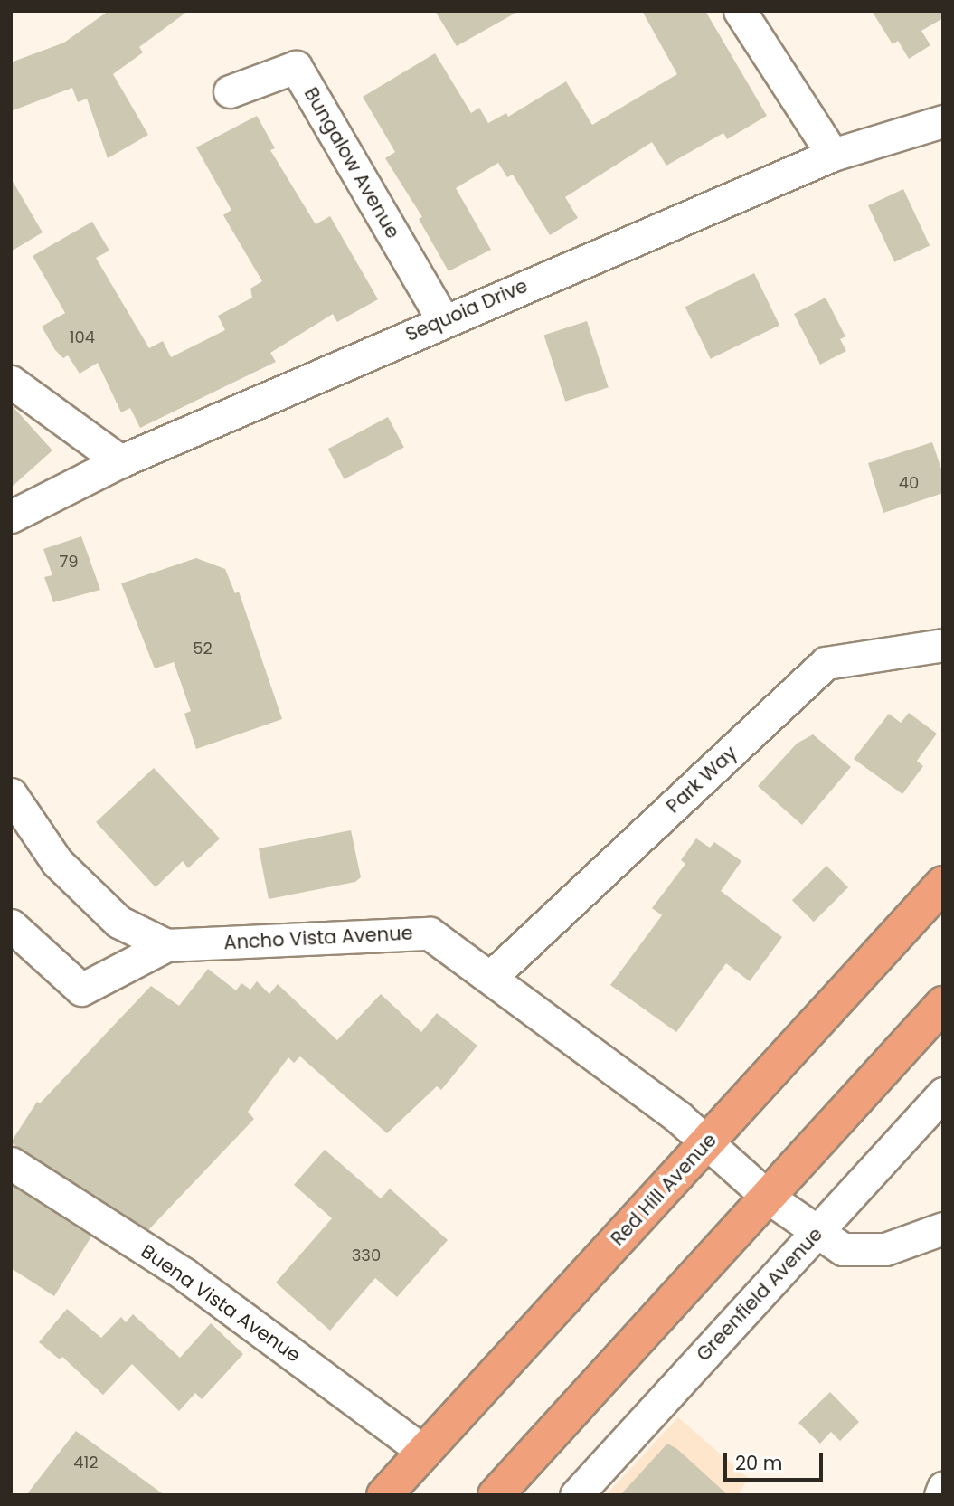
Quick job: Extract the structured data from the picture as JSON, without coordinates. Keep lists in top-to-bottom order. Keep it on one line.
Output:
{"streets":{"main road":["Red Hill Avenue"],"street":["Bungalow Avenue","Sequoia Drive","Park Way","Ancho Vista Avenue","Greenfield Avenue","Buena Vista Avenue"]},"crossings":[["Bungalow Avenue","Sequoia Drive"],["Park Way","Ancho Vista Avenue"],["Ancho Vista Avenue","Red Hill Avenue"],["Ancho Vista Avenue","Greenfield Avenue"],["Red Hill Avenue","Buena Vista Avenue"]],"house_numbers":["104","40","79","52","330","412"],"scale_bar":"20 m"}
